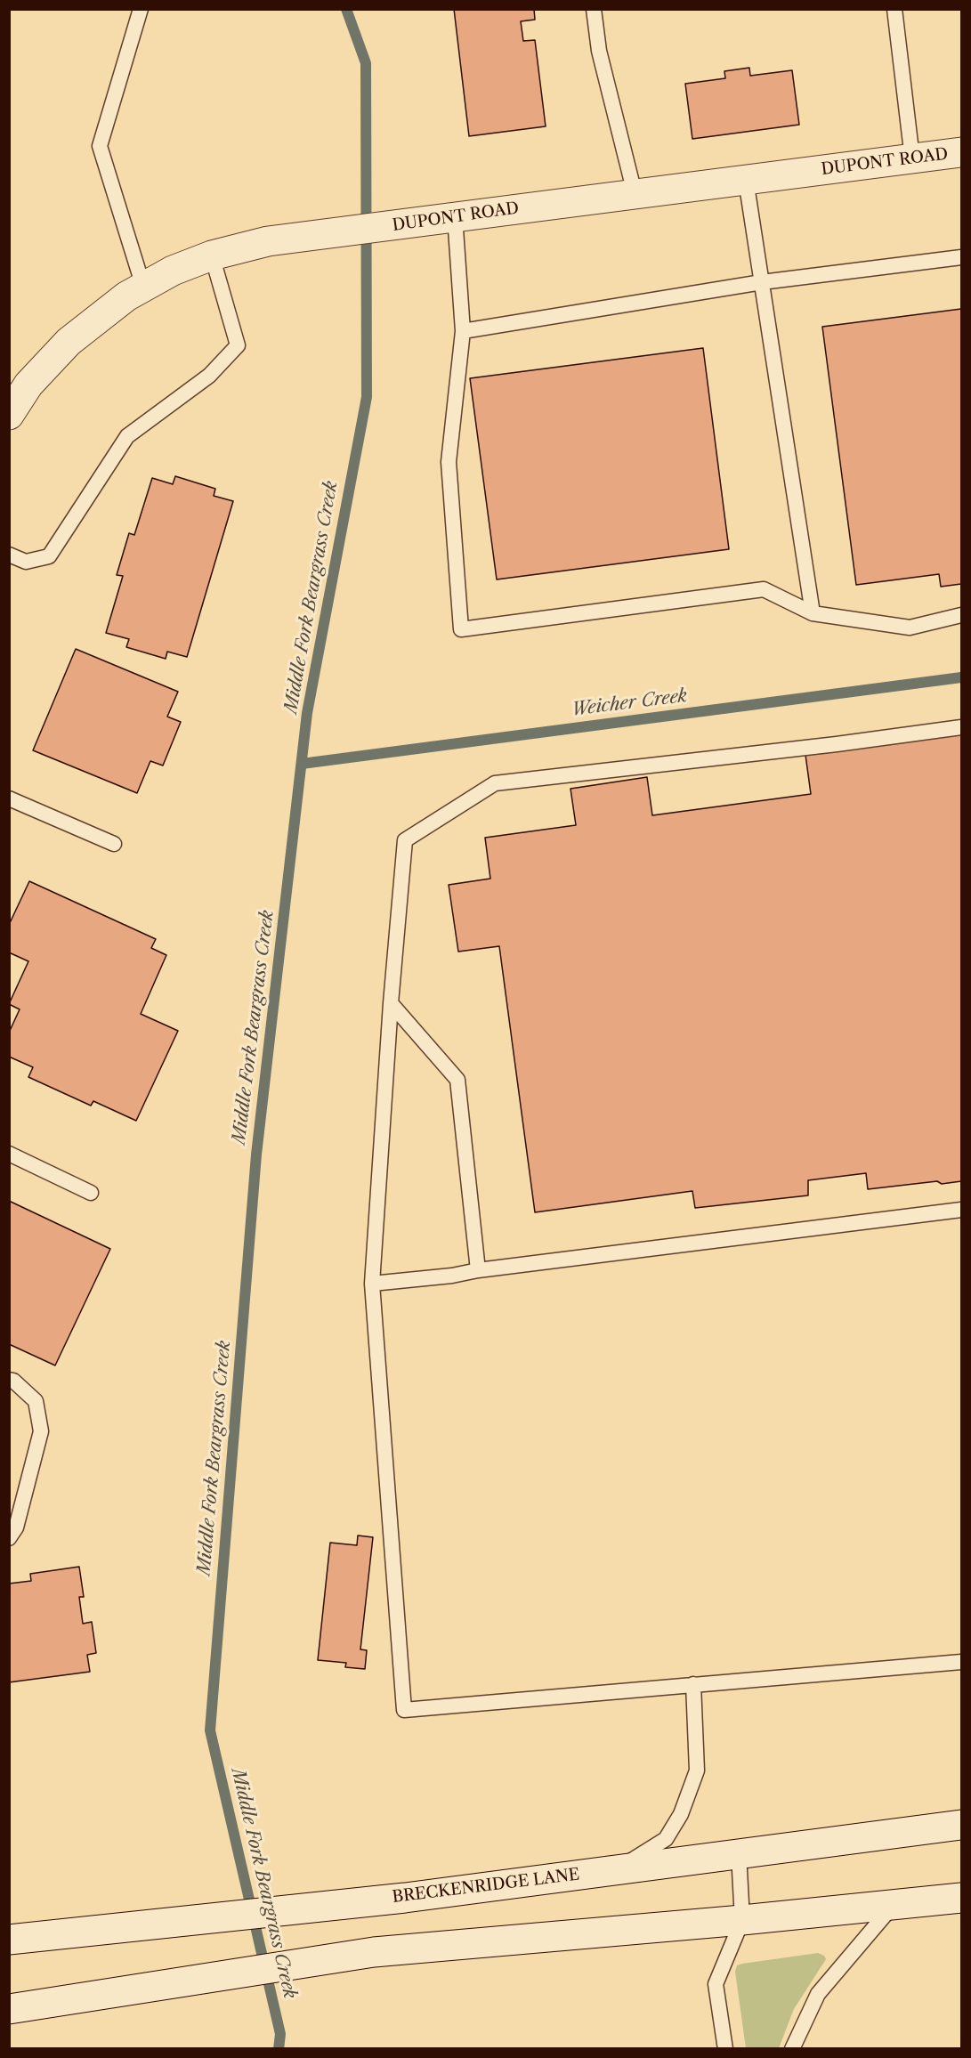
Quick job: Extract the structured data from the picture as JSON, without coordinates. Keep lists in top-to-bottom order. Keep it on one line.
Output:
{"streets":{"main road":["DUPONT ROAD","BRECKENRIDGE LANE"]},"water":["Middle Fork Beargrass Creek","Weicher Creek"]}
